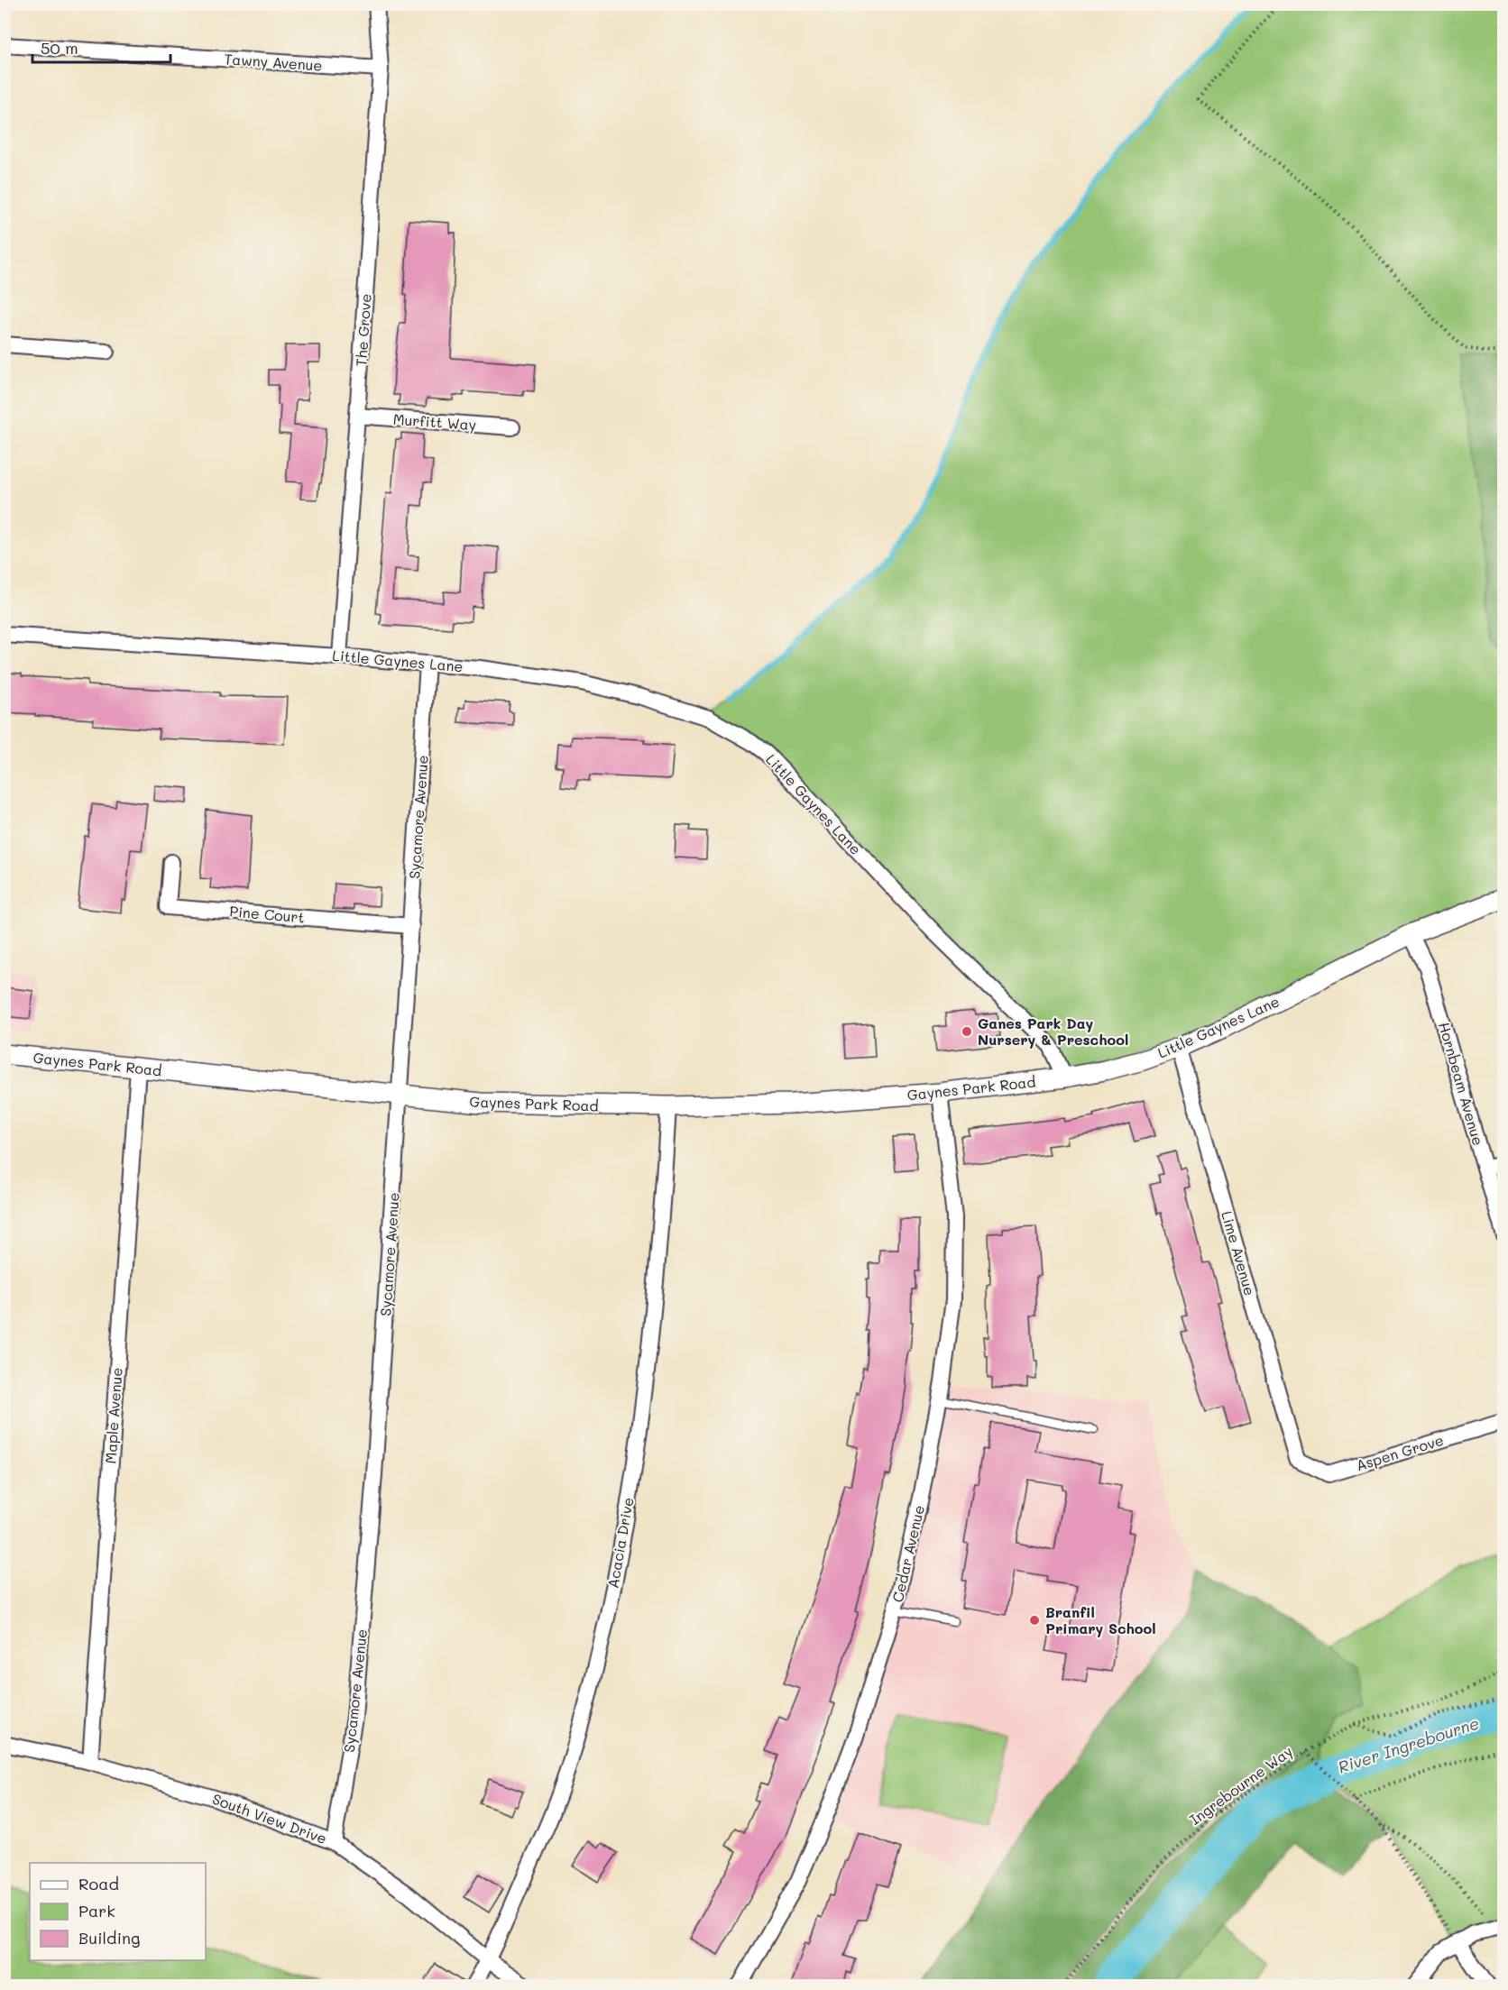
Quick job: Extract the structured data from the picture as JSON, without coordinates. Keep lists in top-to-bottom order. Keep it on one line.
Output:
{"streets":{"street":["Tawny Avenue","The Grove","Murfitt Way","Little Gaynes Lane","Sycamore Avenue","Pine Court","Gaynes Park Road","Hornbeam Avenue","Lime Avenue","Maple Avenue","Aspen Grove","Acacia Drive","Cedar Avenue","South View Drive"],"path":["Ingrebourne Way"]},"crossings":[["Tawny Avenue","The Grove"],["The Grove","Murfitt Way"],["The Grove","Little Gaynes Lane"],["Little Gaynes Lane","Sycamore Avenue"],["Little Gaynes Lane","Gaynes Park Road"],["Little Gaynes Lane","Hornbeam Avenue"],["Little Gaynes Lane","Lime Avenue"],["Sycamore Avenue","Pine Court"],["Sycamore Avenue","Gaynes Park Road"],["Sycamore Avenue","South View Drive"],["Gaynes Park Road","Maple Avenue"],["Gaynes Park Road","Acacia Drive"],["Gaynes Park Road","Cedar Avenue"],["Lime Avenue","Aspen Grove"],["Maple Avenue","South View Drive"],["Acacia Drive","South View Drive"]],"water":["River Ingrebourne"],"places":["Ganes Park Day Nursery & Preschool","Branfil Primary School"],"legend":["Road","Park","Building"],"scale_bar":"50 m"}
